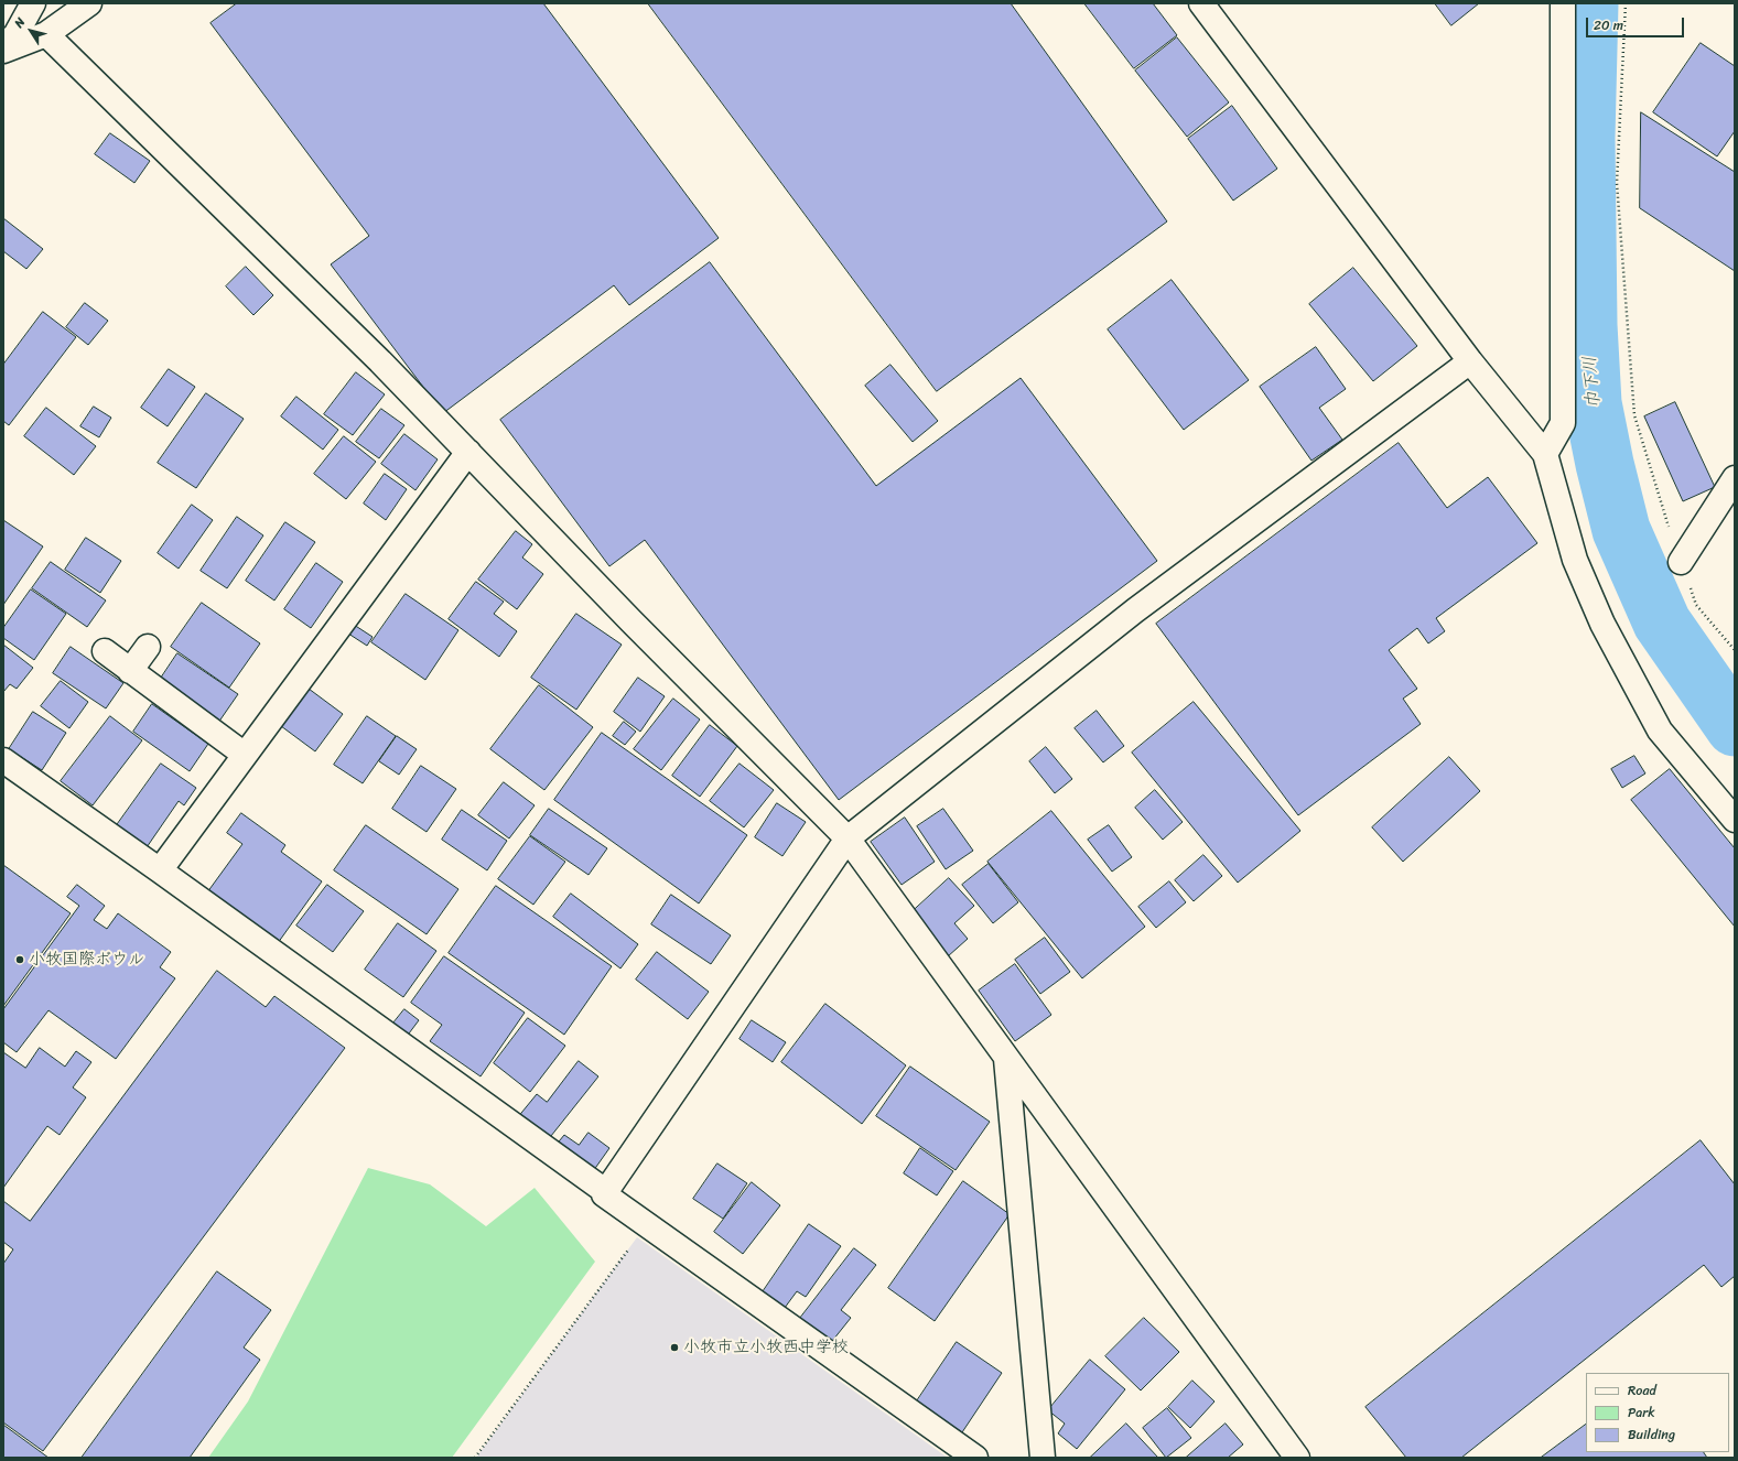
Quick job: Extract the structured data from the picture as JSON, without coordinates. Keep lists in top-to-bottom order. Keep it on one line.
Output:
{"water":["巾下川"],"places":["小牧国際ボウル","小牧市立小牧西中学校"],"legend":["Road","Park","Building"],"scale_bar":"20 m","north":"top left"}
